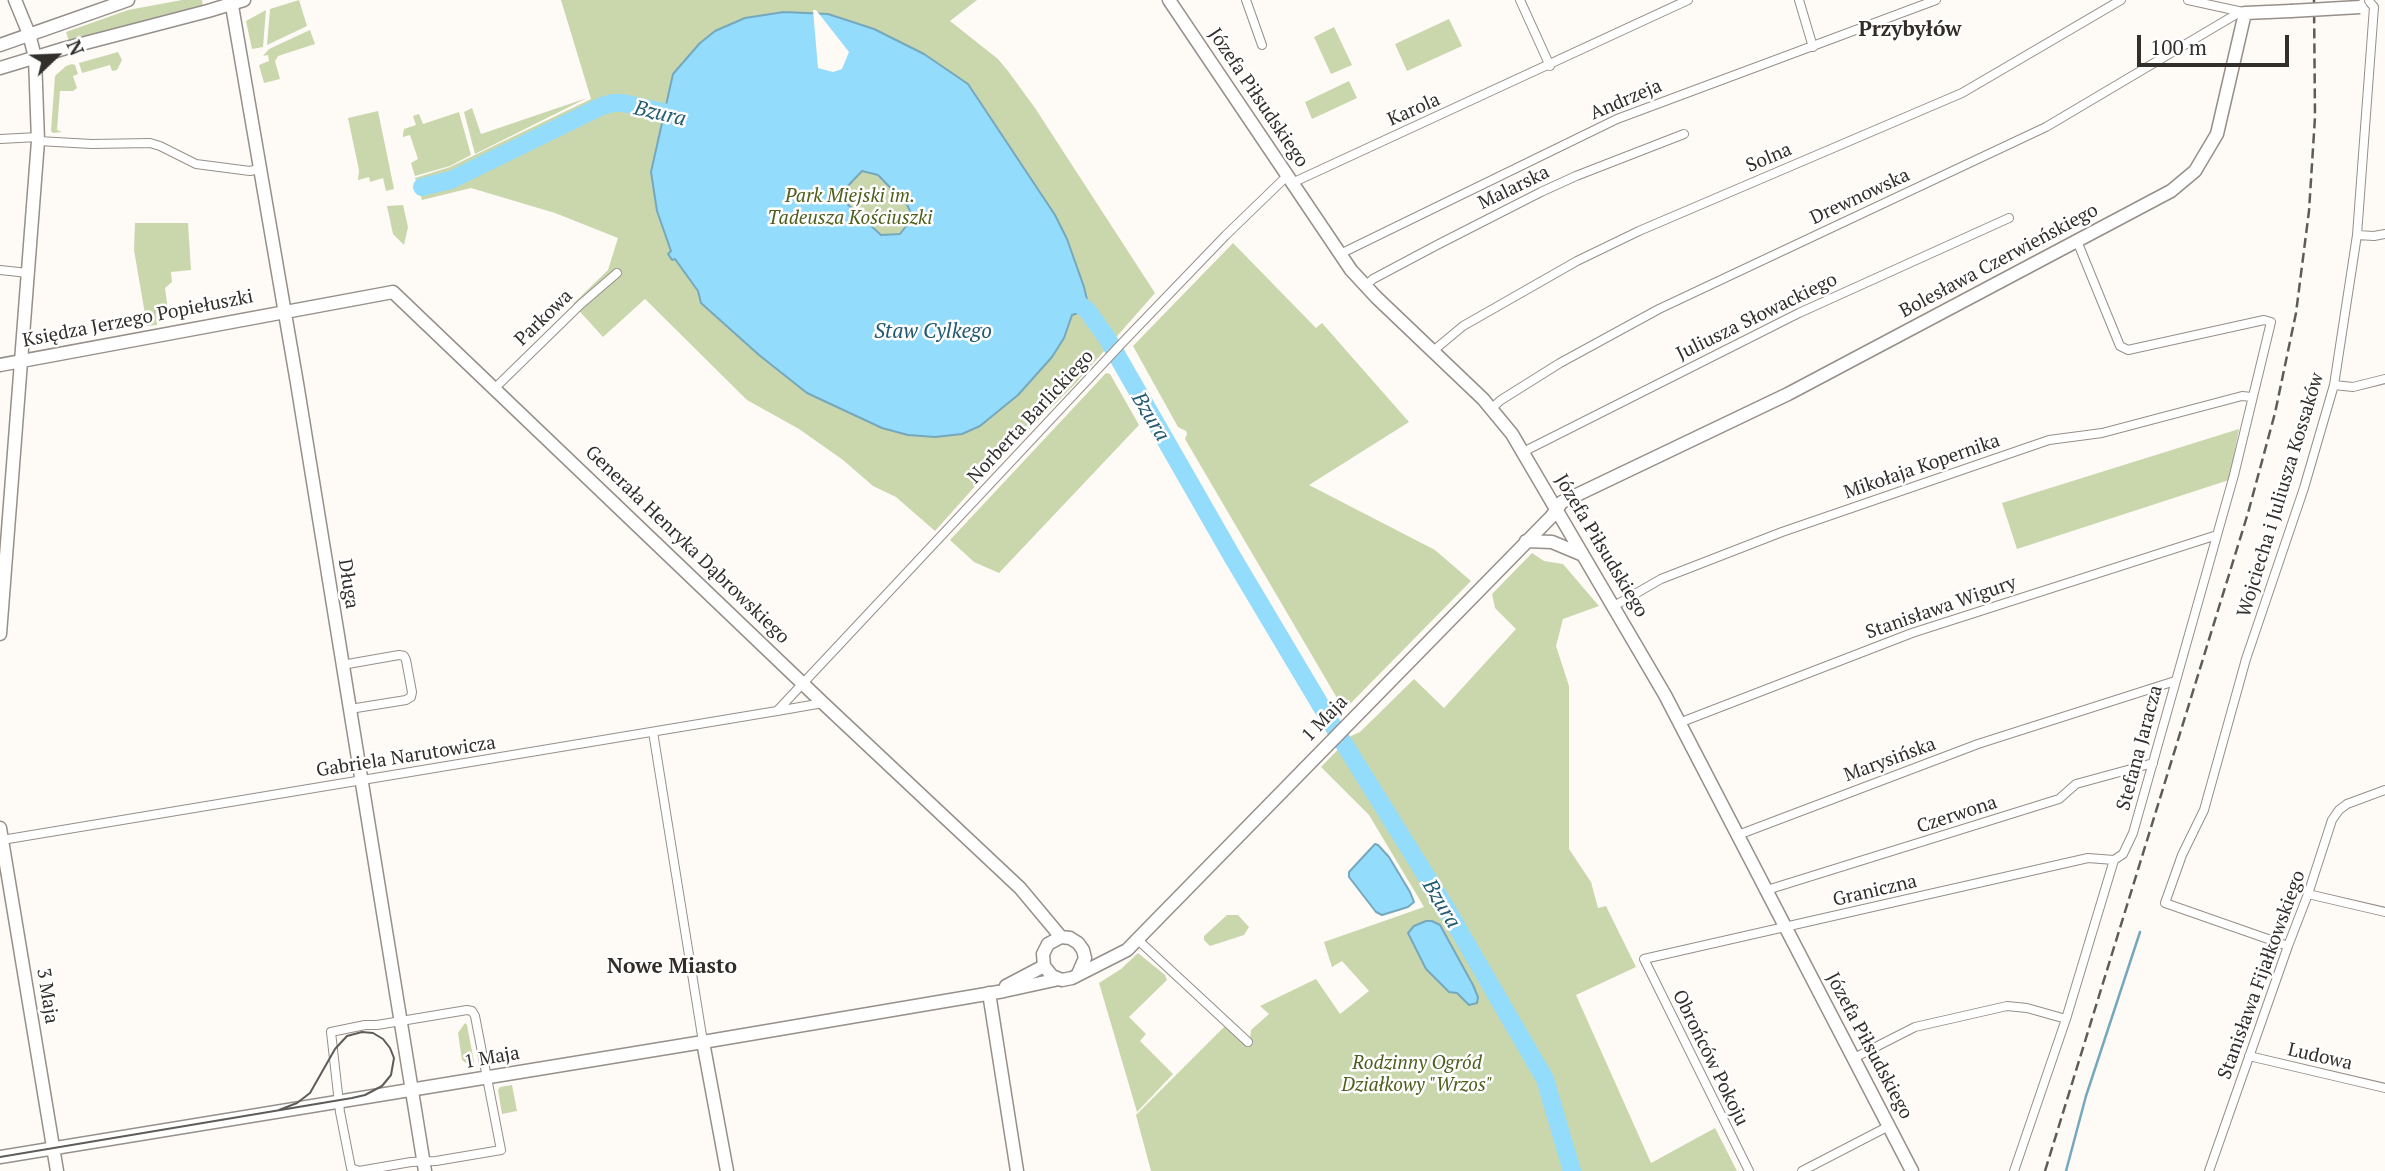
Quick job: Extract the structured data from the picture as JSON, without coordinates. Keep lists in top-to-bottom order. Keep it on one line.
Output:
{"streets":{"street":["Józefa Piłsudskiego","Andrzeja","Karola","Solna","Malarska","Drewnowska","Bolesława Czerwieńskiego","Juliusza Słowackiego","Parkowa","Księdza Jerzego Popiełuszki","Norberta Barlickiego","Mikołaja Kopernika","Wojciecha i Juliusza Kossaków","Generała Henryka Dąbrowskiego","Długa","Stanisława Wigury","1 Maja","Stefana Jaracza","Gabriela Narutowicza","Marysińska","Czerwona","Graniczna","Stanisława Fijałkowskiego","3 Maja","Ludowa","Obrońców Pokoju"]},"crossings":[["Józefa Piłsudskiego","Andrzeja"],["Józefa Piłsudskiego","Karola"],["Józefa Piłsudskiego","Solna"],["Józefa Piłsudskiego","Malarska"],["Józefa Piłsudskiego","Drewnowska"],["Józefa Piłsudskiego","Bolesława Czerwieńskiego"],["Józefa Piłsudskiego","Juliusza Słowackiego"],["Józefa Piłsudskiego","Norberta Barlickiego"],["Józefa Piłsudskiego","Mikołaja Kopernika"],["Józefa Piłsudskiego","Stanisława Wigury"],["Józefa Piłsudskiego","1 Maja"],["Józefa Piłsudskiego","Marysińska"],["Józefa Piłsudskiego","Czerwona"],["Józefa Piłsudskiego","Graniczna"],["Karola","Norberta Barlickiego"],["Drewnowska","Bolesława Czerwieńskiego"],["Bolesława Czerwieńskiego","1 Maja"],["Bolesława Czerwieńskiego","Stefana Jaracza"],["Parkowa","Generała Henryka Dąbrowskiego"],["Księdza Jerzego Popiełuszki","Generała Henryka Dąbrowskiego"],["Księdza Jerzego Popiełuszki","Długa"],["Norberta Barlickiego","Generała Henryka Dąbrowskiego"],["Mikołaja Kopernika","Stefana Jaracza"],["Wojciecha i Juliusza Kossaków","Stanisława Fijałkowskiego"],["Generała Henryka Dąbrowskiego","Długa"],["Generała Henryka Dąbrowskiego","1 Maja"],["Generała Henryka Dąbrowskiego","Gabriela Narutowicza"],["Długa","1 Maja"],["Długa","Gabriela Narutowicza"],["Stanisława Wigury","Stefana Jaracza"],["1 Maja","3 Maja"],["Stefana Jaracza","Marysińska"],["Stefana Jaracza","Czerwona"],["Stefana Jaracza","Graniczna"],["Gabriela Narutowicza","3 Maja"],["Graniczna","Obrońców Pokoju"],["Stanisława Fijałkowskiego","Ludowa"]],"districts":["Przybyłów","Nowe Miasto"],"water":["Bzura","Staw Cylkego"],"parks":["Park Miejski im. Tadeusza Kościuszki","Rodzinny Ogród Działkowy \"Wrzos\""],"scale_bar":"100 m","north":"top right"}
